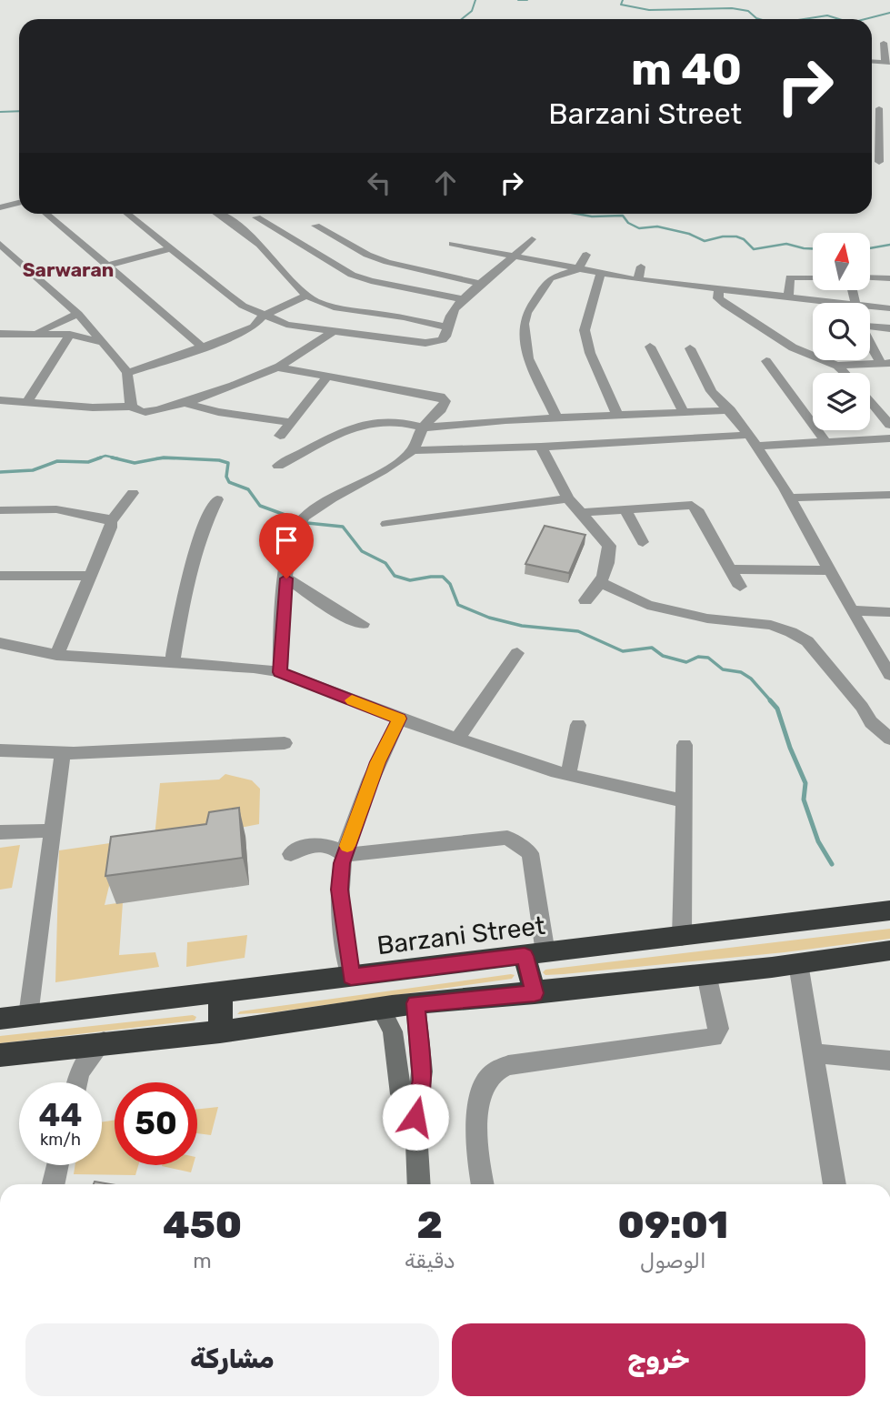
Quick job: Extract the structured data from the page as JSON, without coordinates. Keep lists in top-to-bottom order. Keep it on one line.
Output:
{"streets":{"highway":["Barzani Street"]},"districts":["Sarwaran"],"north":"top","page":{"turn":["40 m","Barzani Street"],"speed":"44 km/h","limit":"50","eta":["09:01","الوصول","2","دقيقة","450","m"],"buttons":["خروج","مشاركة"]}}
